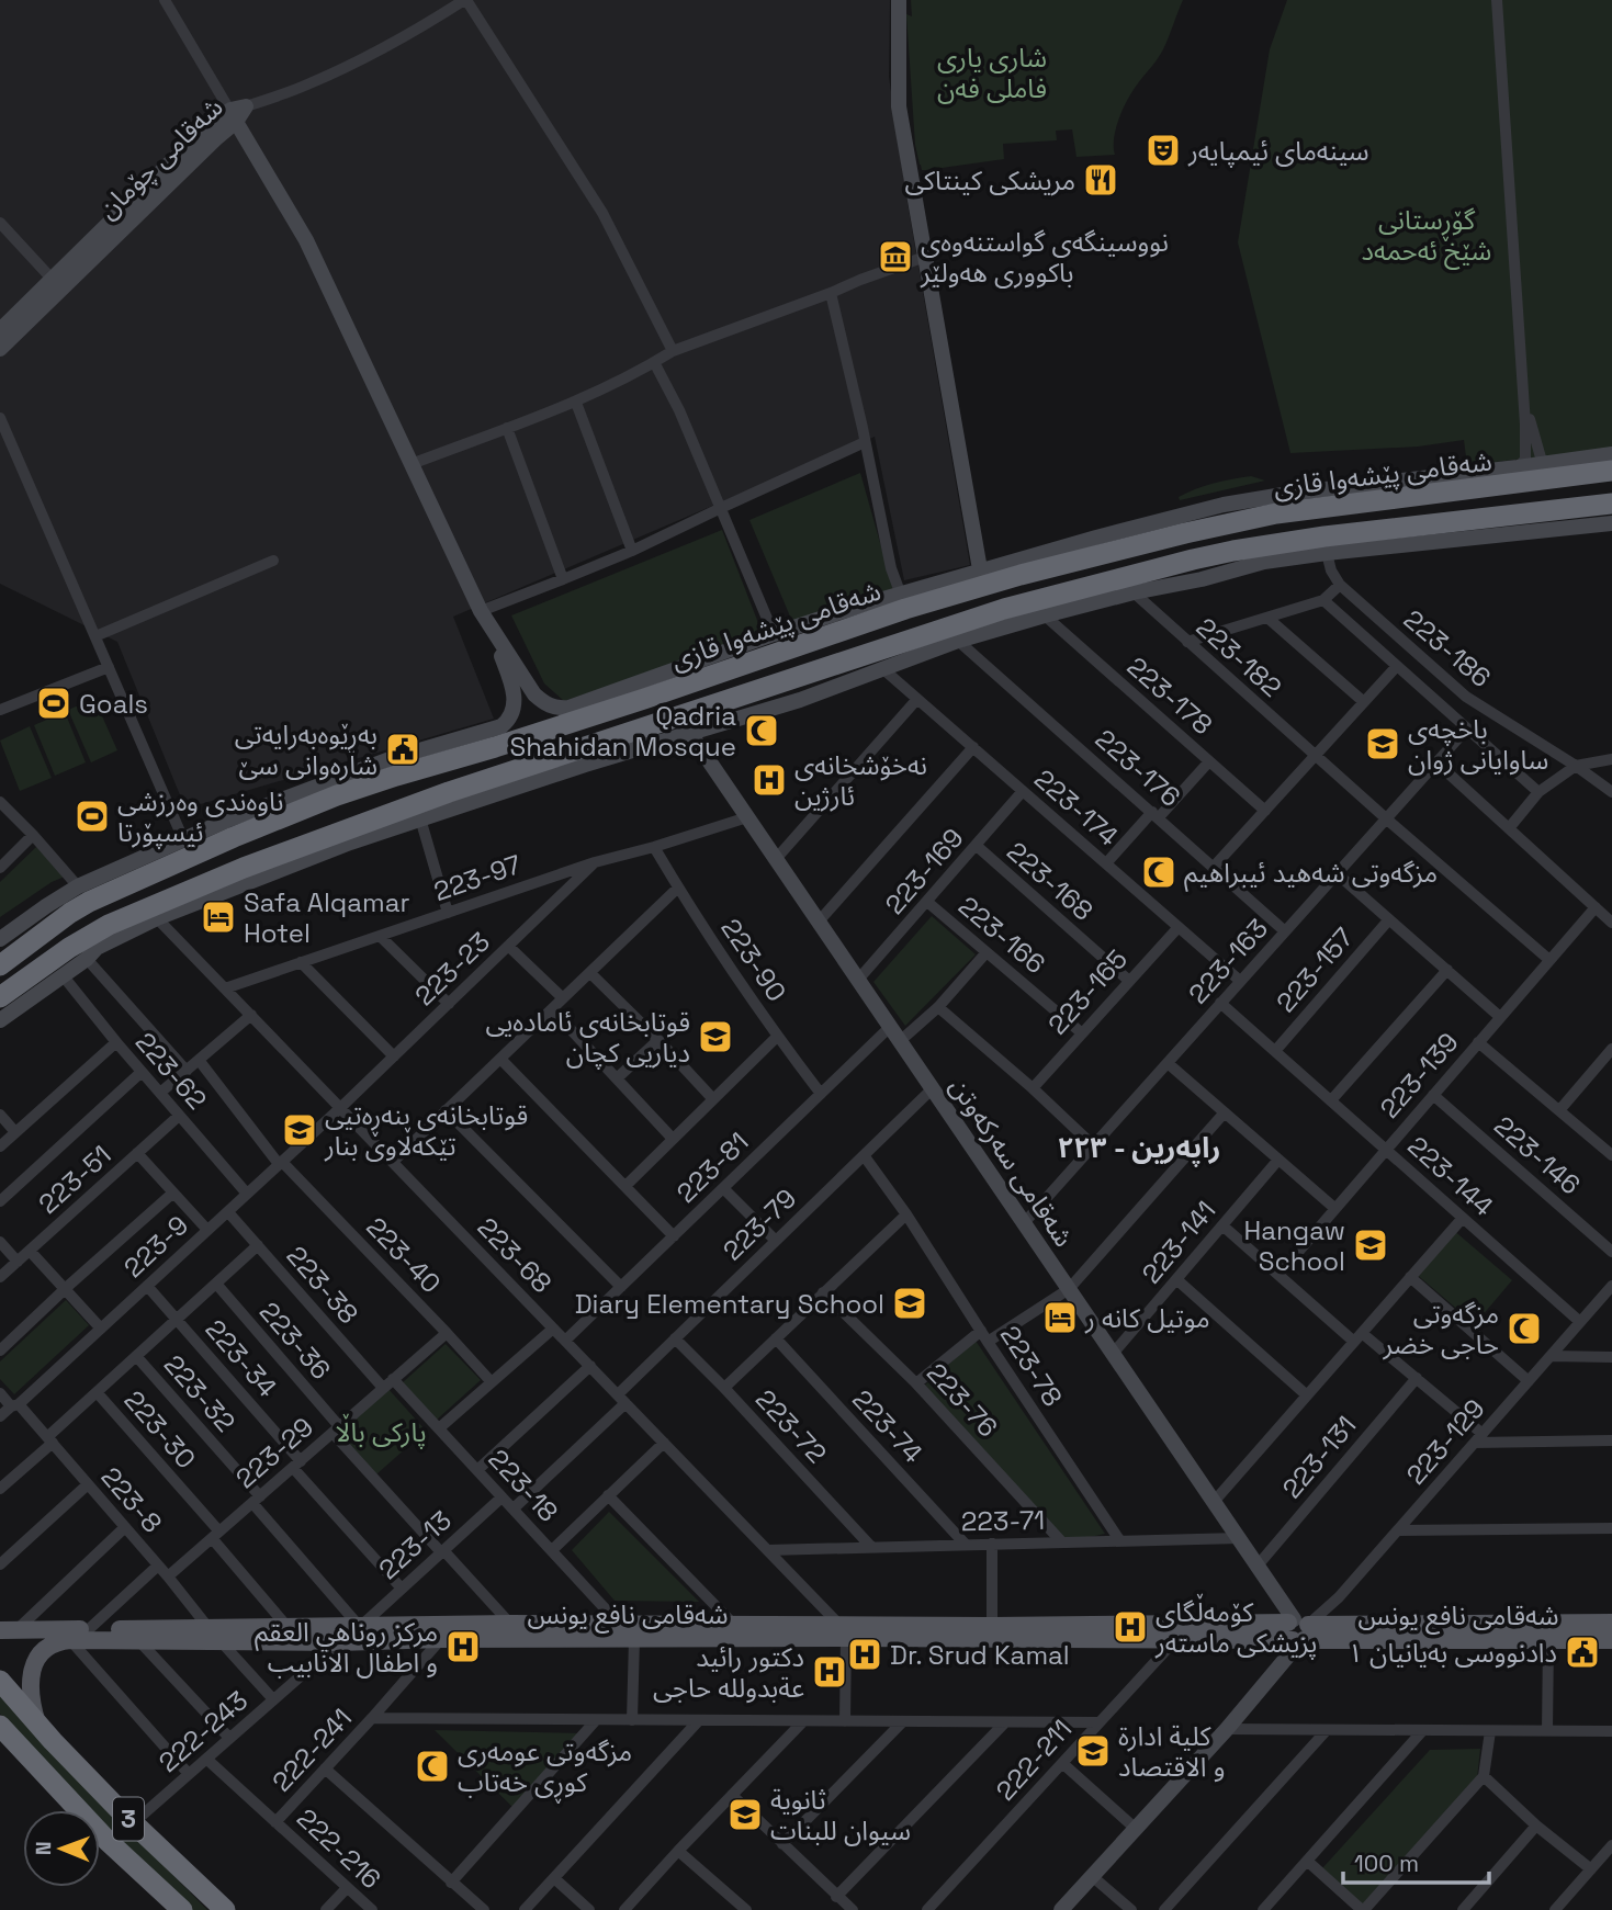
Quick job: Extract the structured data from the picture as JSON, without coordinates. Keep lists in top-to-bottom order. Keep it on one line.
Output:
{"streets":{"highway":["شەقامی پێشەوا قازی","3"],"main road":["شەقامی نافع یونس"],"street":["شەقامی چۆمان","223-186","223-182","223-178","223-176","223-174","223-169","223-97","223-168","223-166","223-90","223-163","223-23","223-157","223-165","223-62","223-139","223-146","شەقامی سەرکەوتن","223-81","223-144","223-51","223-79","223-141","223-9","223-40","223-68","223-38","223-36","223-34","223-78","223-32","223-76","223-72","223-74","223-30","223-129","223-29","223-131","223-18","223-8","223-71","223-13","222-243","222-241","222-211","222-216"]},"crossings":[["شەقامی پێشەوا قازی","223-186"],["223-182","223-163"],["223-182","223-139"],["223-176","223-163"],["223-174","223-169"],["223-174","223-163"],["223-174","223-165"],["223-169","223-168"],["223-169","223-166"],["223-169","شەقامی سەرکەوتن"],["223-97","223-90"],["223-97","223-23"],["223-97","شەقامی سەرکەوتن"],["223-97","223-68"],["223-168","223-165"],["223-166","223-165"],["223-90","223-81"],["223-163","شەقامی سەرکەوتن"],["223-163","223-144"],["223-23","223-9"],["223-23","223-68"],["223-157","223-144"],["223-62","223-51"],["223-62","223-9"],["223-139","223-146"],["223-139","223-144"],["شەقامی سەرکەوتن","223-81"],["شەقامی سەرکەوتن","223-79"],["شەقامی سەرکەوتن","223-141"],["شەقامی سەرکەوتن","223-129"],["شەقامی سەرکەوتن","223-131"],["شەقامی سەرکەوتن","223-71"],["شەقامی سەرکەوتن","شەقامی نافع یونس"],["223-81","223-68"],["223-144","223-129"],["223-79","223-68"],["223-79","223-78"],["223-79","223-72"],["223-9","223-40"],["223-9","223-68"],["223-9","223-38"],["223-9","223-34"],["223-9","223-8"],["223-40","223-29"],["223-68","223-71"],["223-68","شەقامی نافع یونس"],["223-38","223-29"],["223-36","223-29"],["223-36","223-13"],["223-36","شەقامی نافع یونس"],["223-34","223-29"],["223-34","223-13"],["223-78","223-71"],["223-32","223-29"],["223-32","223-13"],["223-32","شەقامی نافع یونس"],["223-76","223-71"],["223-72","223-71"],["223-74","223-71"],["223-30","223-29"],["223-30","شەقامی نافع یونس"],["223-129","شەقامی نافع یونس"],["223-29","223-18"],["223-29","223-8"],["223-18","223-13"],["223-18","شەقامی نافع یونس"],["223-8","شەقامی نافع یونس"],["223-8","222-243"],["223-13","شەقامی نافع یونس"],["شەقامی نافع یونس","222-243"],["شەقامی نافع یونس","222-241"],["شەقامی نافع یونس","222-211"],["شەقامی نافع یونس","3"],["222-243","3"],["222-243","222-216"],["222-241","222-216"]],"districts":["راپەرین - ٢٢٣"],"parks":["شاری یاری فاملی فەن","گۆڕستانی شێخ ئەحمەد","پارکی باڵا"],"places":{"theatre":["سینەمای ئیمپایەر"],"restaurant":["مریشکی کینتاکی"],"museum":["نووسینگەی گواستنەوەی باکووری هەولێر"],"sports":["Goals","ناوەندی وەرزشی ئیسپۆرتا"],"mosque":["Qadria Shahidan Mosque","مزگەوتی شەهید ئیبراهیم","مزگه‌وتی حاجی خضر","مزگەوتی عومەری کوڕی خەتاب"],"school or university":["باخچەی ساوایانی ژوان","قوتابخانەی ئامادەیی دیاریی کچان","قوتابخانەی بنەڕەتیی تێکەڵاوی بنار","Hangaw School","Diary Elementary School","كلية ادارة و الاقتصاد","ثانوية سيوان للبنات"],"public building":["بەڕێوەبەرایەتی شارەوانی سێ","دادنووسی بەیانیان ١"],"hospital":["نەخۆشخانەی ئارژین","کۆمەڵگای پزیشکی ماستەر","مركز روناهي العقم و اطفال الانابيب","Dr. Srud Kamal","دكتور رائيد عةبدولله حاجى"],"hotel":["Safa Alqamar Hotel","موتيل كانه ر"]},"scale_bar":"100 m","north":"left"}
